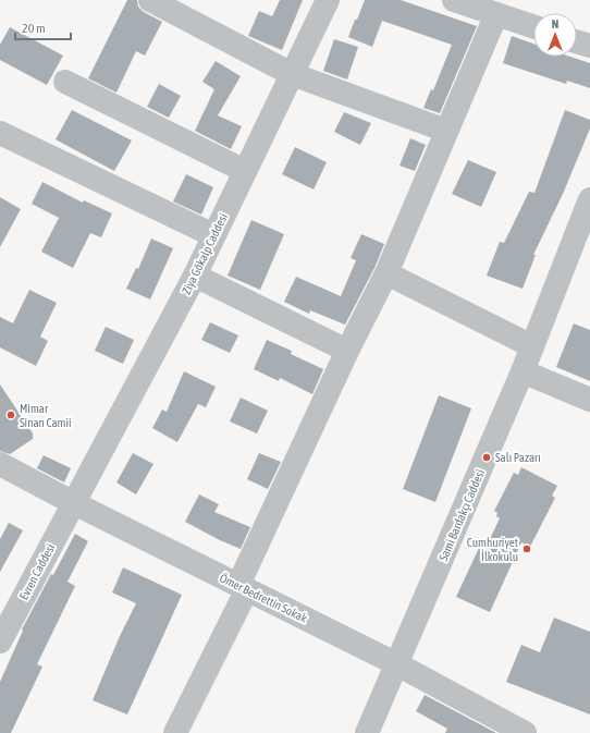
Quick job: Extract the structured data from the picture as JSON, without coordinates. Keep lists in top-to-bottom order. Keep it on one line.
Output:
{"streets":{"street":["Ziya Gökalp Caddesi","Sami Bardakçı Caddesi","Evren Caddesi","Ömer Bedrettin Sokak"]},"crossings":[["Ziya Gökalp Caddesi","Evren Caddesi"],["Ziya Gökalp Caddesi","Ömer Bedrettin Sokak"],["Sami Bardakçı Caddesi","Ömer Bedrettin Sokak"],["Evren Caddesi","Ömer Bedrettin Sokak"]],"places":["Mimar Sinan Camii","Salı Pazarı","Cumhuriyet İlkokulu"],"scale_bar":"20 m","north":"top"}
